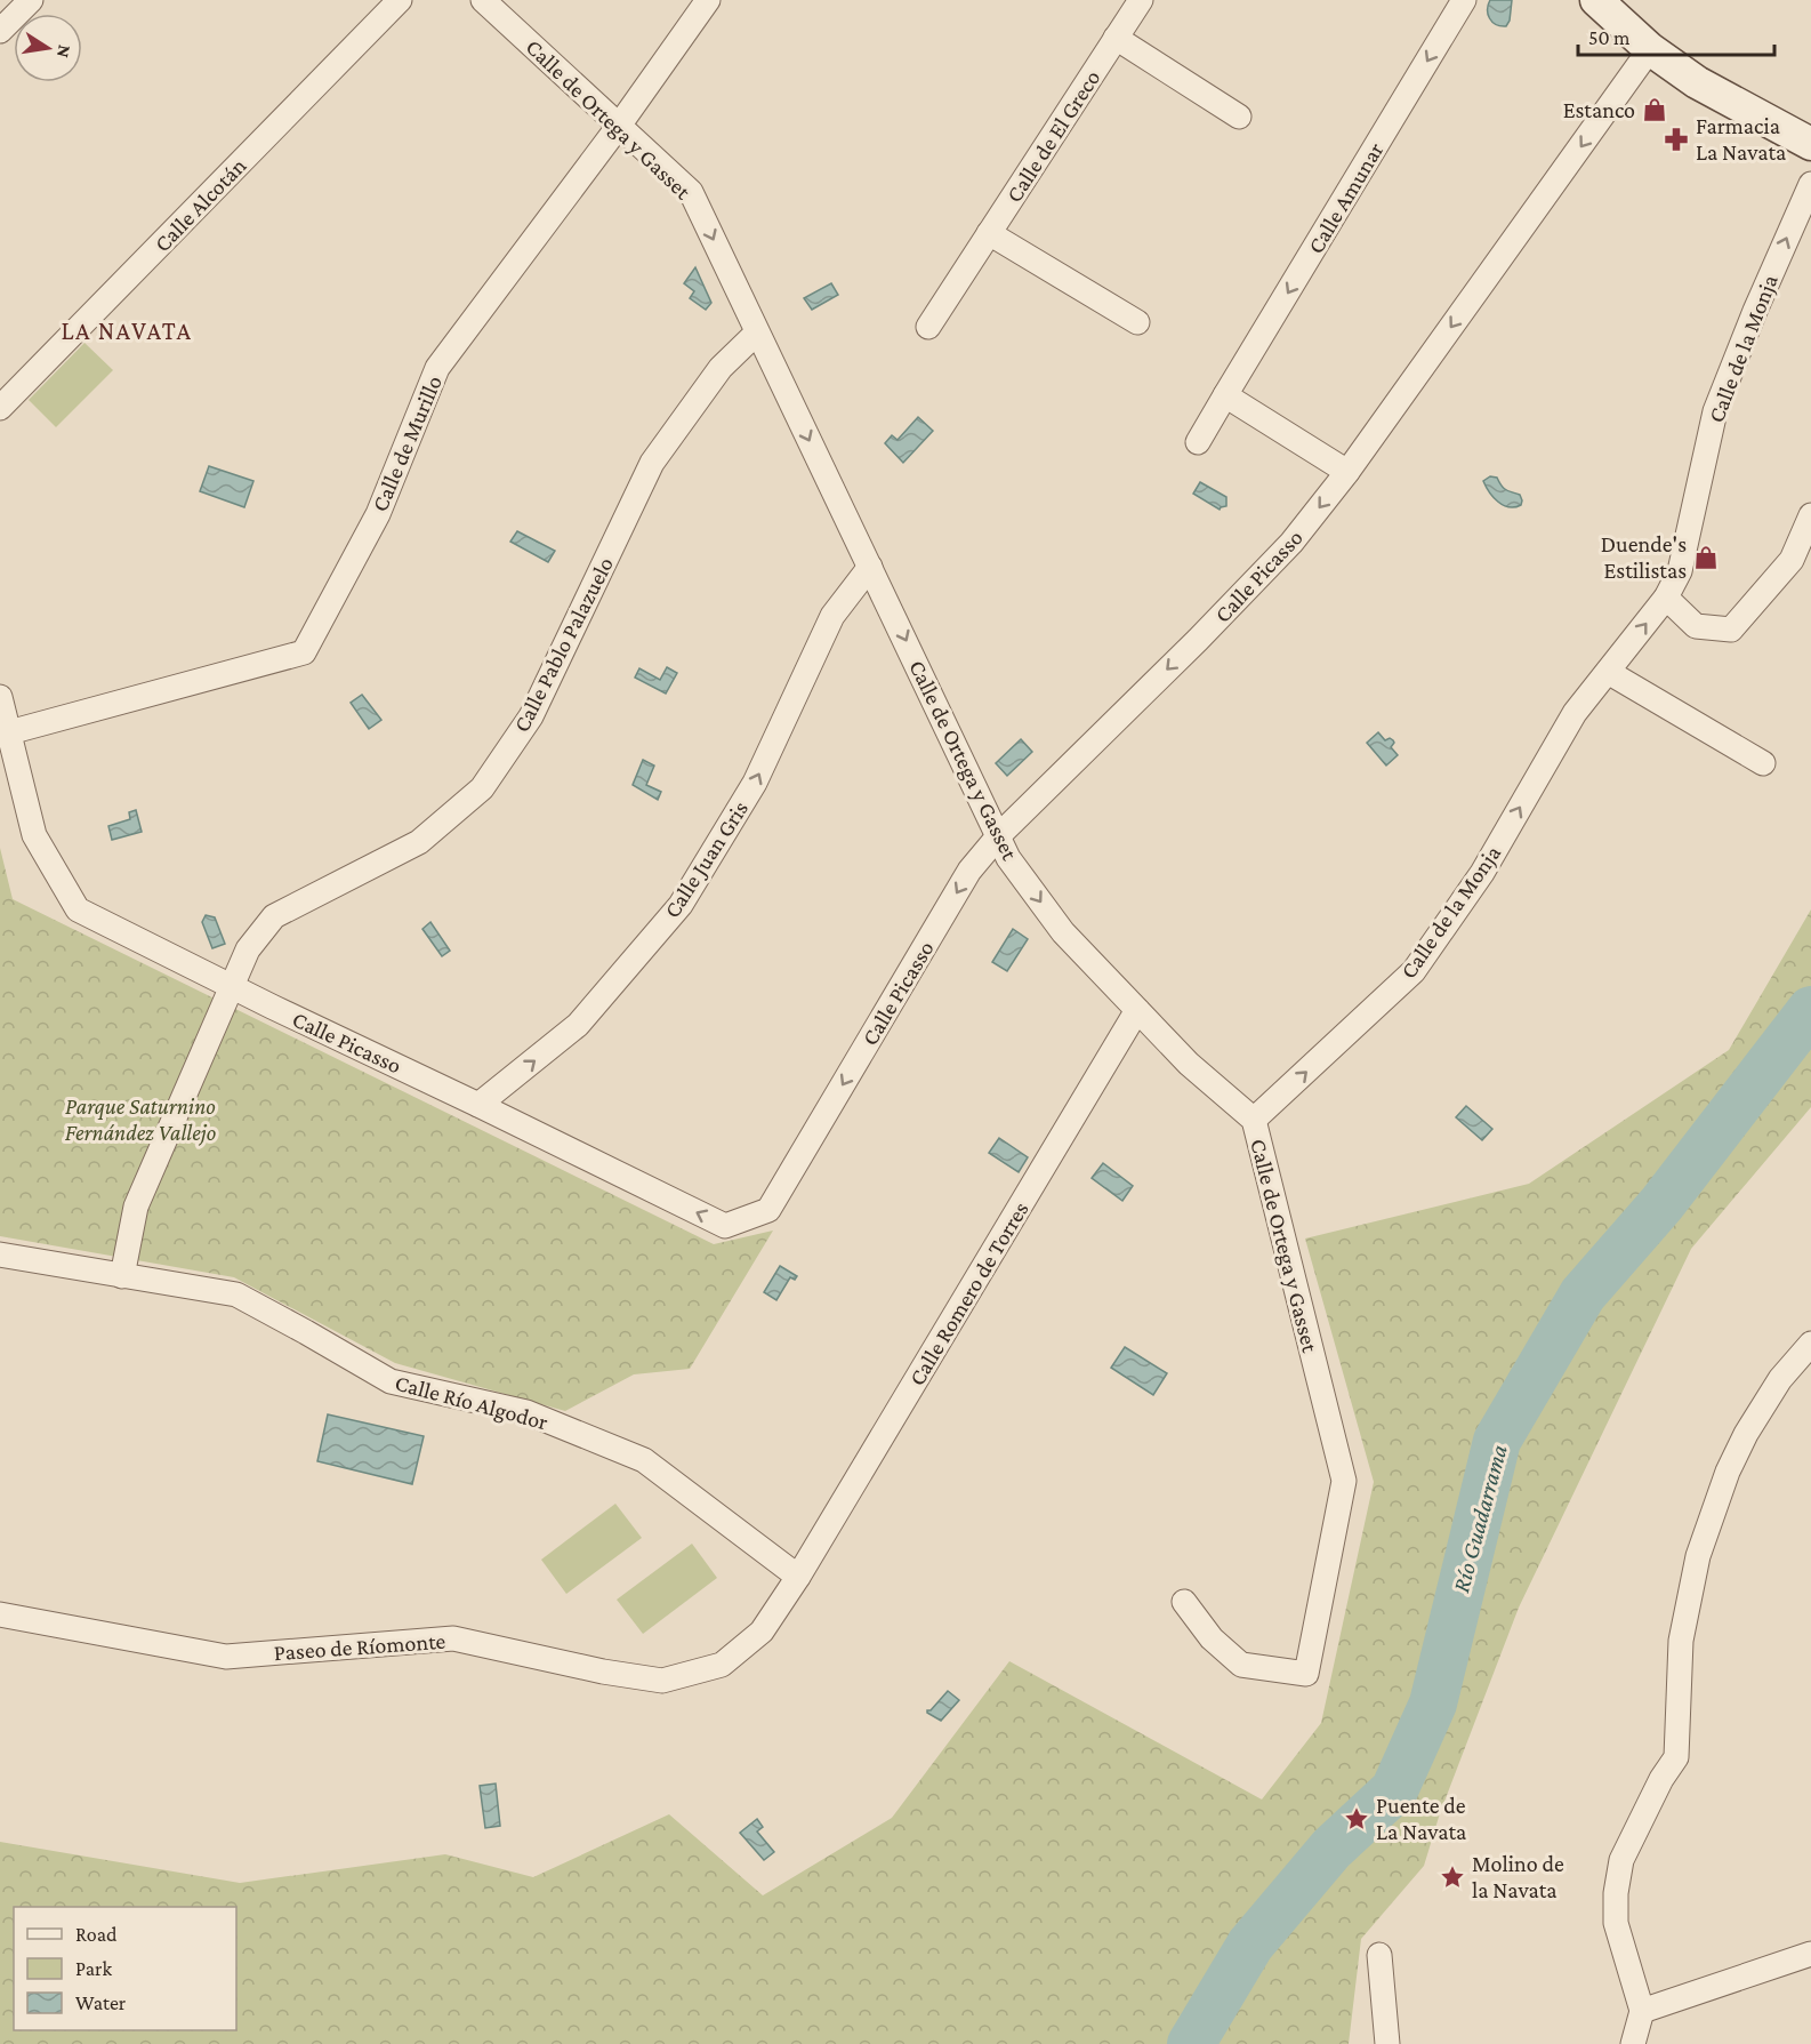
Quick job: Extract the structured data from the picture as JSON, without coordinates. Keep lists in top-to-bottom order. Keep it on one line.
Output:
{"streets":{"street":["Calle de Ortega y Gasset","Calle de El Greco","Calle Amunar","Calle Alcotán","Calle de la Monja","Calle de Murillo","Calle Picasso","Calle Pablo Palazuelo","Calle Juan Gris","Calle Romero de Torres","Calle Río Algodor","Paseo de Ríomonte"]},"crossings":[["Calle de Ortega y Gasset","Calle de la Monja"],["Calle de Ortega y Gasset","Calle de Murillo"],["Calle de Ortega y Gasset","Calle Picasso"],["Calle de Ortega y Gasset","Calle Pablo Palazuelo"],["Calle de Ortega y Gasset","Calle Juan Gris"],["Calle de Ortega y Gasset","Calle Romero de Torres"],["Calle de Murillo","Calle Picasso"],["Calle Picasso","Calle Pablo Palazuelo"],["Calle Picasso","Calle Juan Gris"],["Calle Pablo Palazuelo","Calle Río Algodor"],["Calle Romero de Torres","Calle Río Algodor"],["Calle Romero de Torres","Paseo de Ríomonte"],["Calle Río Algodor","Paseo de Ríomonte"]],"one_way":["Calle de Ortega y Gasset","Calle Amunar","Calle de la Monja","Calle Picasso","Calle Juan Gris"],"districts":["LA NAVATA"],"water":["Río Guadarrama"],"parks":["Parque Saturnino Fernández Vallejo"],"places":{"shop":["Estanco","Duende's Estilistas"],"pharmacy":["Farmacia La Navata"],"place":["Puente de La Navata","Molino de la Navata"]},"legend":["Road","Park","Water"],"scale_bar":"50 m","north":"right"}
